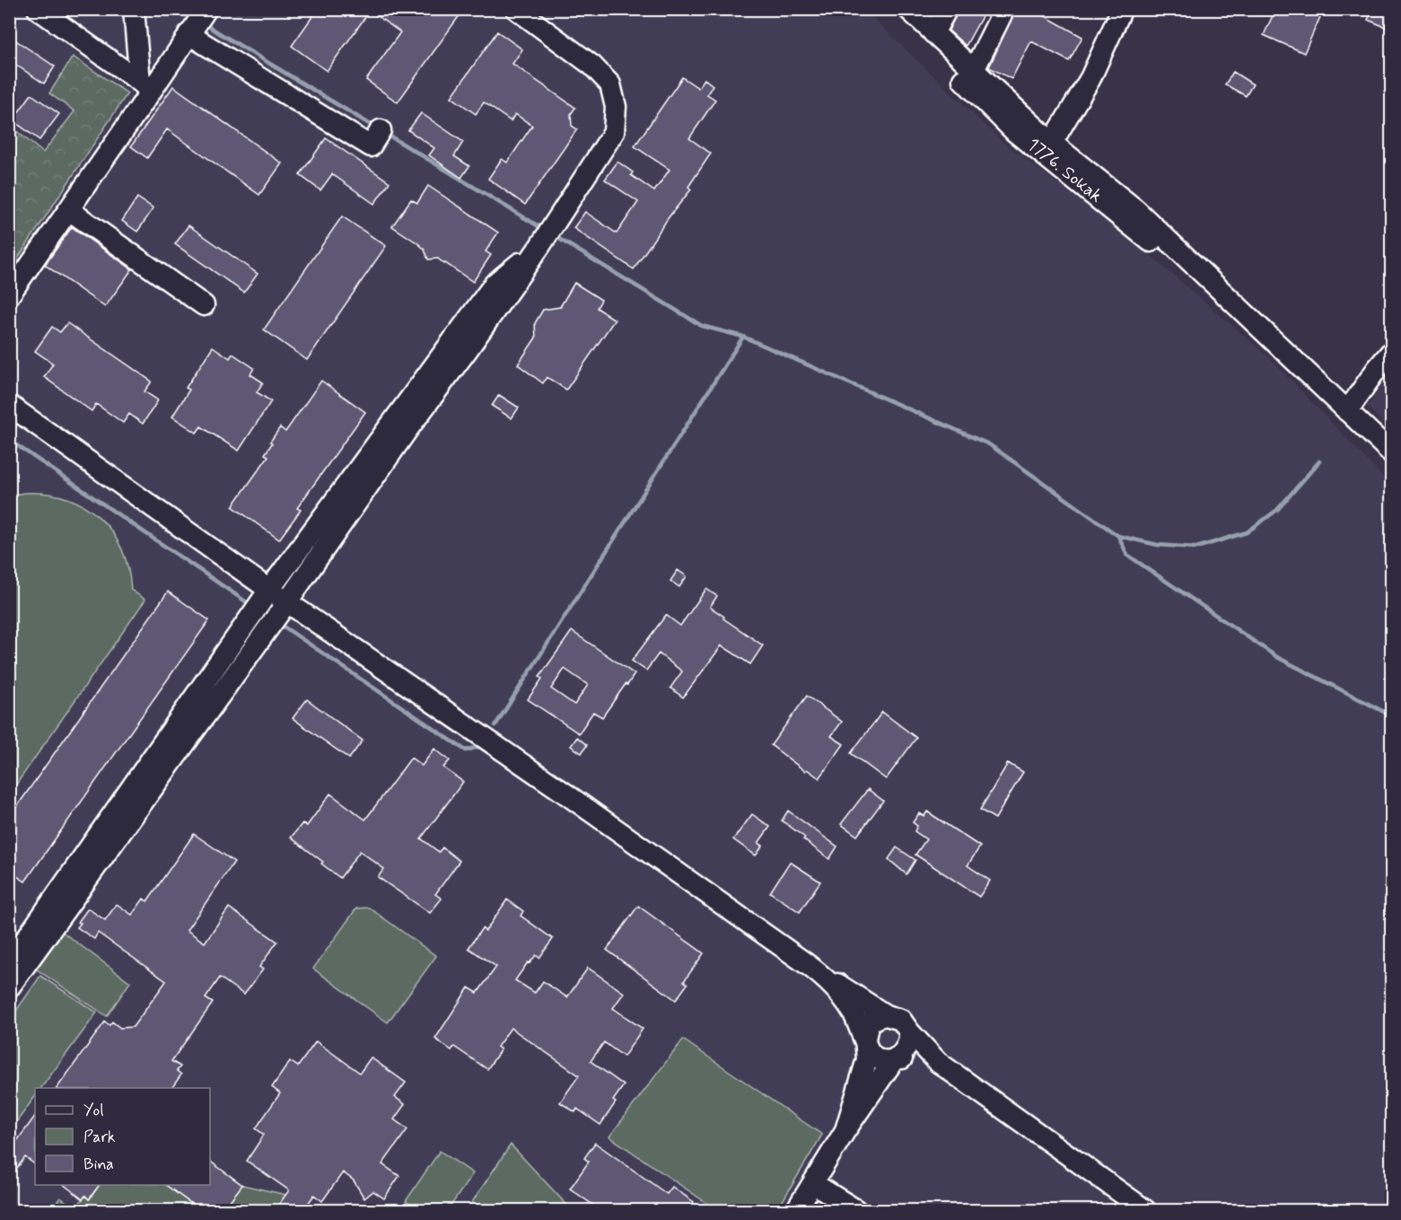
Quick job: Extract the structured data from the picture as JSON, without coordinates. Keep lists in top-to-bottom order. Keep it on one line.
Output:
{"streets":{"street":["1776. Sokak"]},"legend":["Yol","Park","Bina"]}
